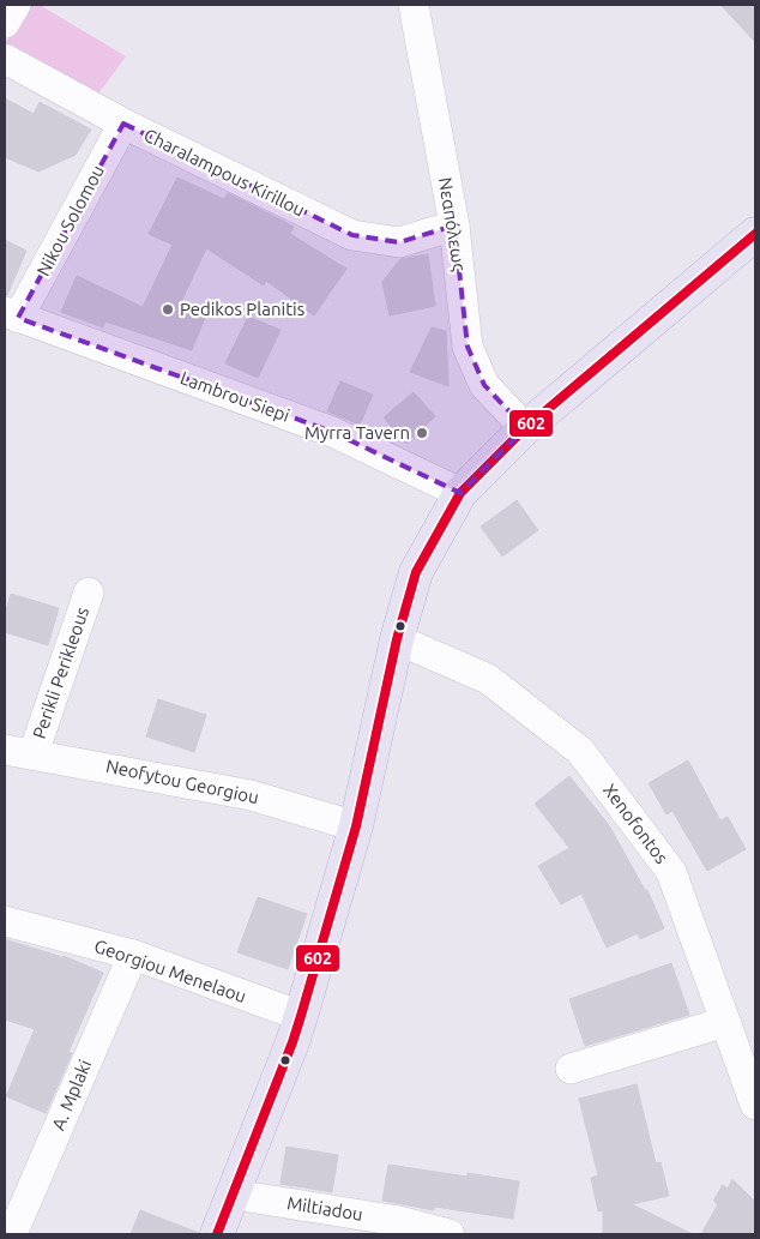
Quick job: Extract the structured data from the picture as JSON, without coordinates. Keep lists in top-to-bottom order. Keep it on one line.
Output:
{"streets":{"street":["Charalampous Kirillou","Nikou Solomou","Νεαπόλεως","Lambrou Siepi","Perikli Perikleous","Neofytou Georgiou","Xenofontos","Georgiou Menelaou","A. Mplaki","Miltiadou"]},"crossings":[["Charalampous Kirillou","Nikou Solomou"],["Charalampous Kirillou","Νεαπόλεως"],["Nikou Solomou","Lambrou Siepi"],["Perikli Perikleous","Neofytou Georgiou"],["Georgiou Menelaou","A. Mplaki"]],"places":["Pedikos Planitis","Myrra Tavern"],"lines":["transit line 602"]}
